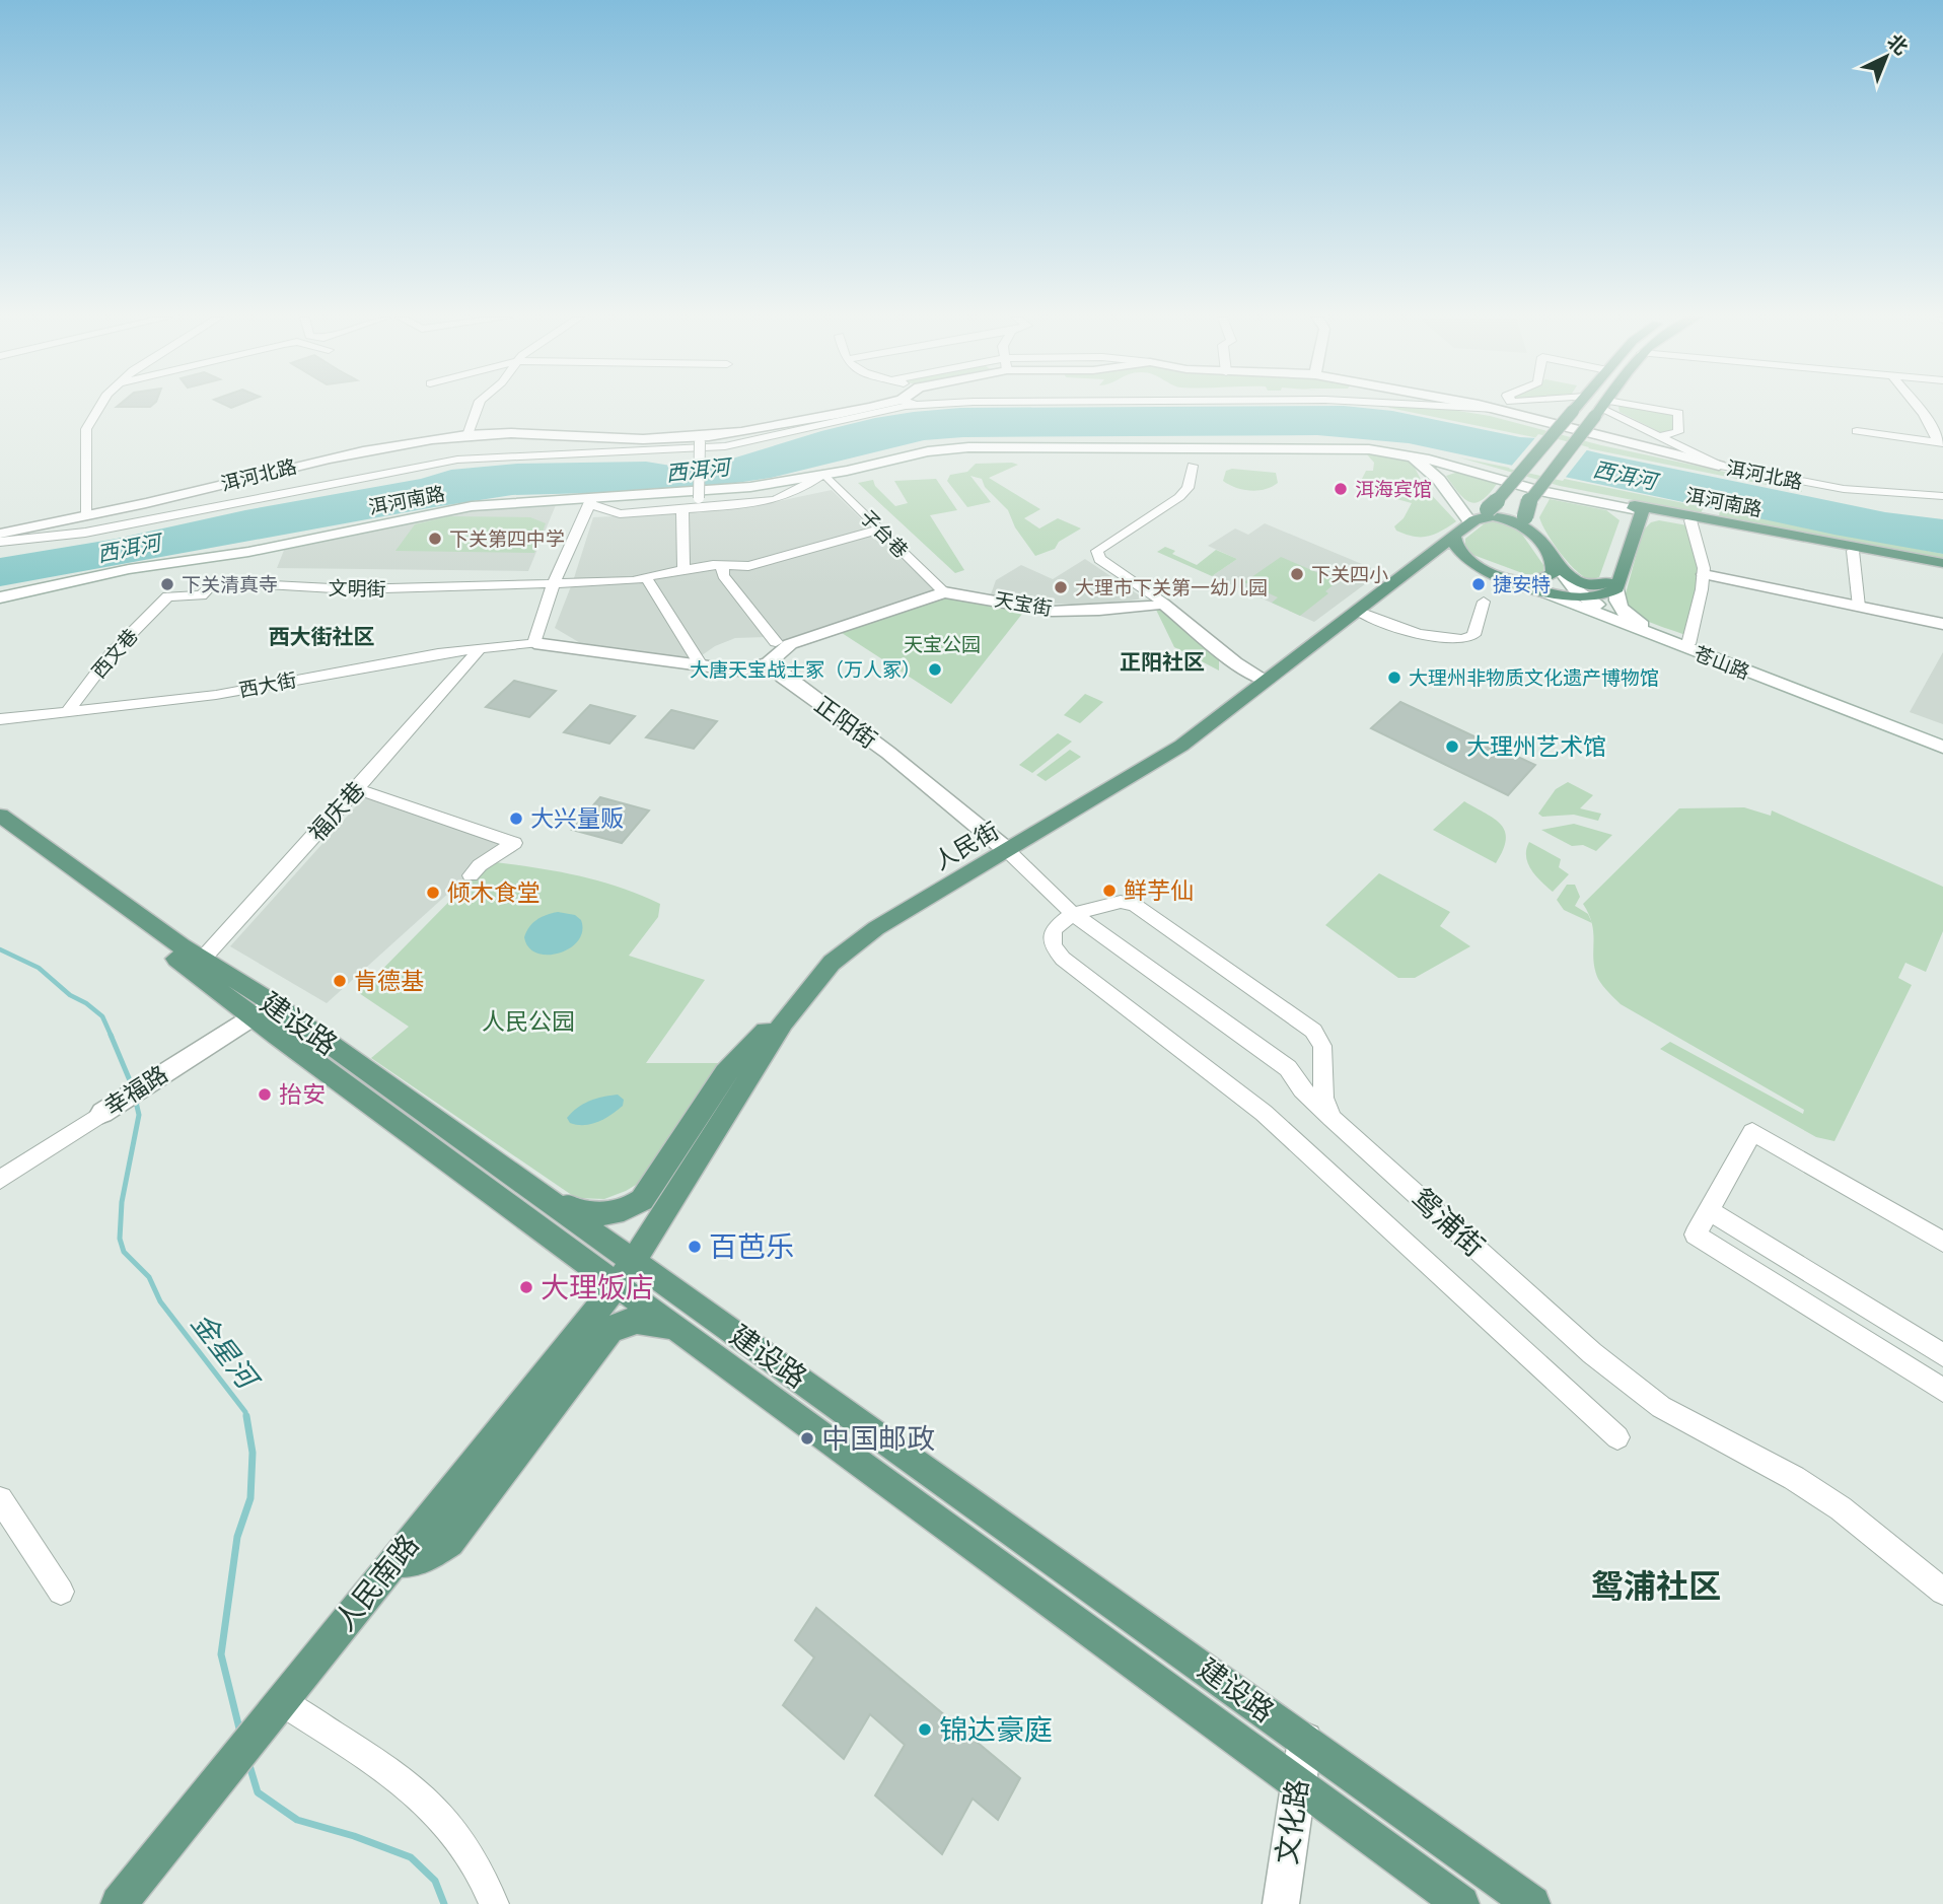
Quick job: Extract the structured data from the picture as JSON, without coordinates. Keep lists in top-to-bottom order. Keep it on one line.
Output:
{"streets":{"main road":["洱河南路","苍山路","人民街","建设路","人民南路"],"street":["洱河北路","子台巷","文明街","天宝街","西文巷","西大街","正阳街","福庆巷","幸福路","鸳浦街","文化路"]},"crossings":[["洱河南路","子台巷"],["子台巷","天宝街"],["文明街","西文巷"],["天宝街","正阳街"],["西文巷","西大街"],["西大街","福庆巷"],["正阳街","人民街"],["福庆巷","建设路"],["人民街","建设路"],["人民街","人民南路"],["建设路","幸福路"],["建设路","人民南路"],["建设路","文化路"]],"districts":["西大街社区","正阳社区","鸳浦社区"],"water":["西洱河","金星河"],"parks":["天宝公园","人民公园"],"places":["洱海宾馆","下关第四中学","下关四小","下关清真寺","捷安特","大理市下关第一幼儿园","大唐天宝战士冢（万人冢）","大理州非物质文化遗产博物馆","大理州艺术馆","大兴量贩","鲜芋仙","倾木食堂","肯德基","抬安","百芭乐","大理饭店","中国邮政","锦达豪庭"],"north":"top right"}
